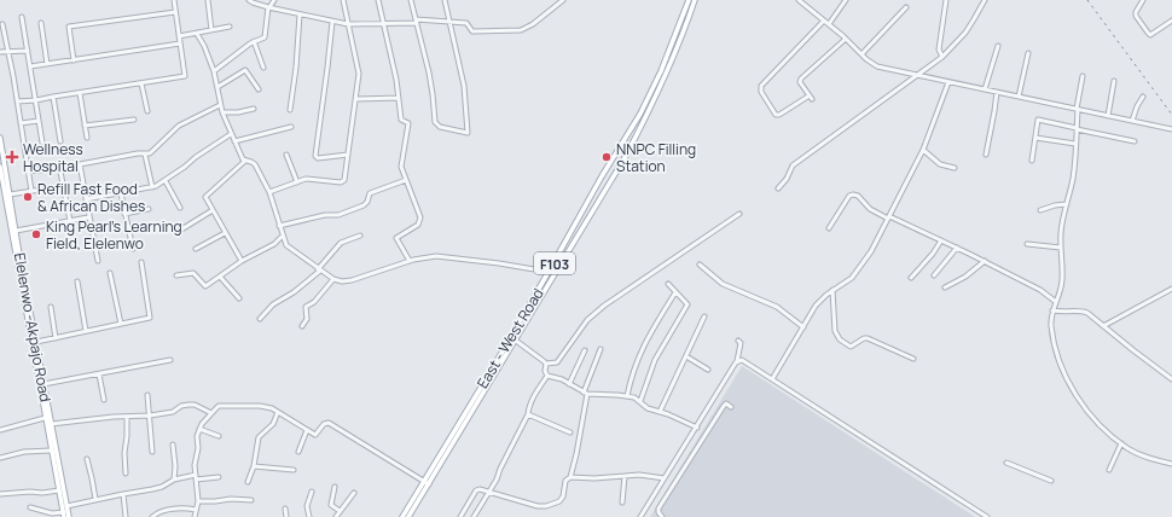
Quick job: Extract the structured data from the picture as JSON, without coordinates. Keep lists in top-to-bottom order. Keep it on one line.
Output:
{"streets":{"main road":["F103","Elelenwo -Akpajo Road","East - West Road"]},"places":{"health":["Wellness Hospital"],"other":["NNPC Filling Station","Refill Fast Food & African Dishes","King Pearl's Learning Field, Elelenwo"]}}
